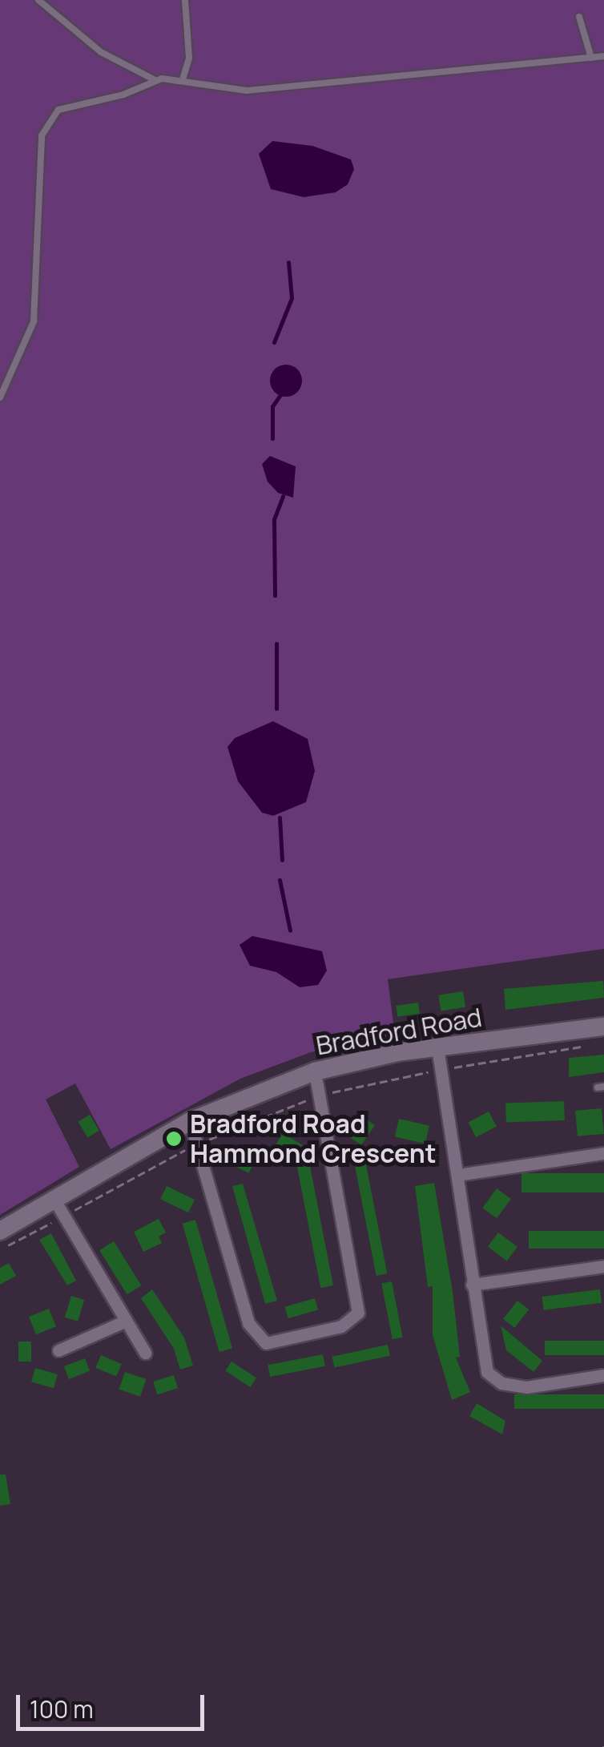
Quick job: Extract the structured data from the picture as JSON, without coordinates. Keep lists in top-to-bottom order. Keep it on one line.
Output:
{"streets":{"main road":["Bradford Road"]},"places":["Bradford Road Hammond Crescent"],"scale_bar":"100 m"}
